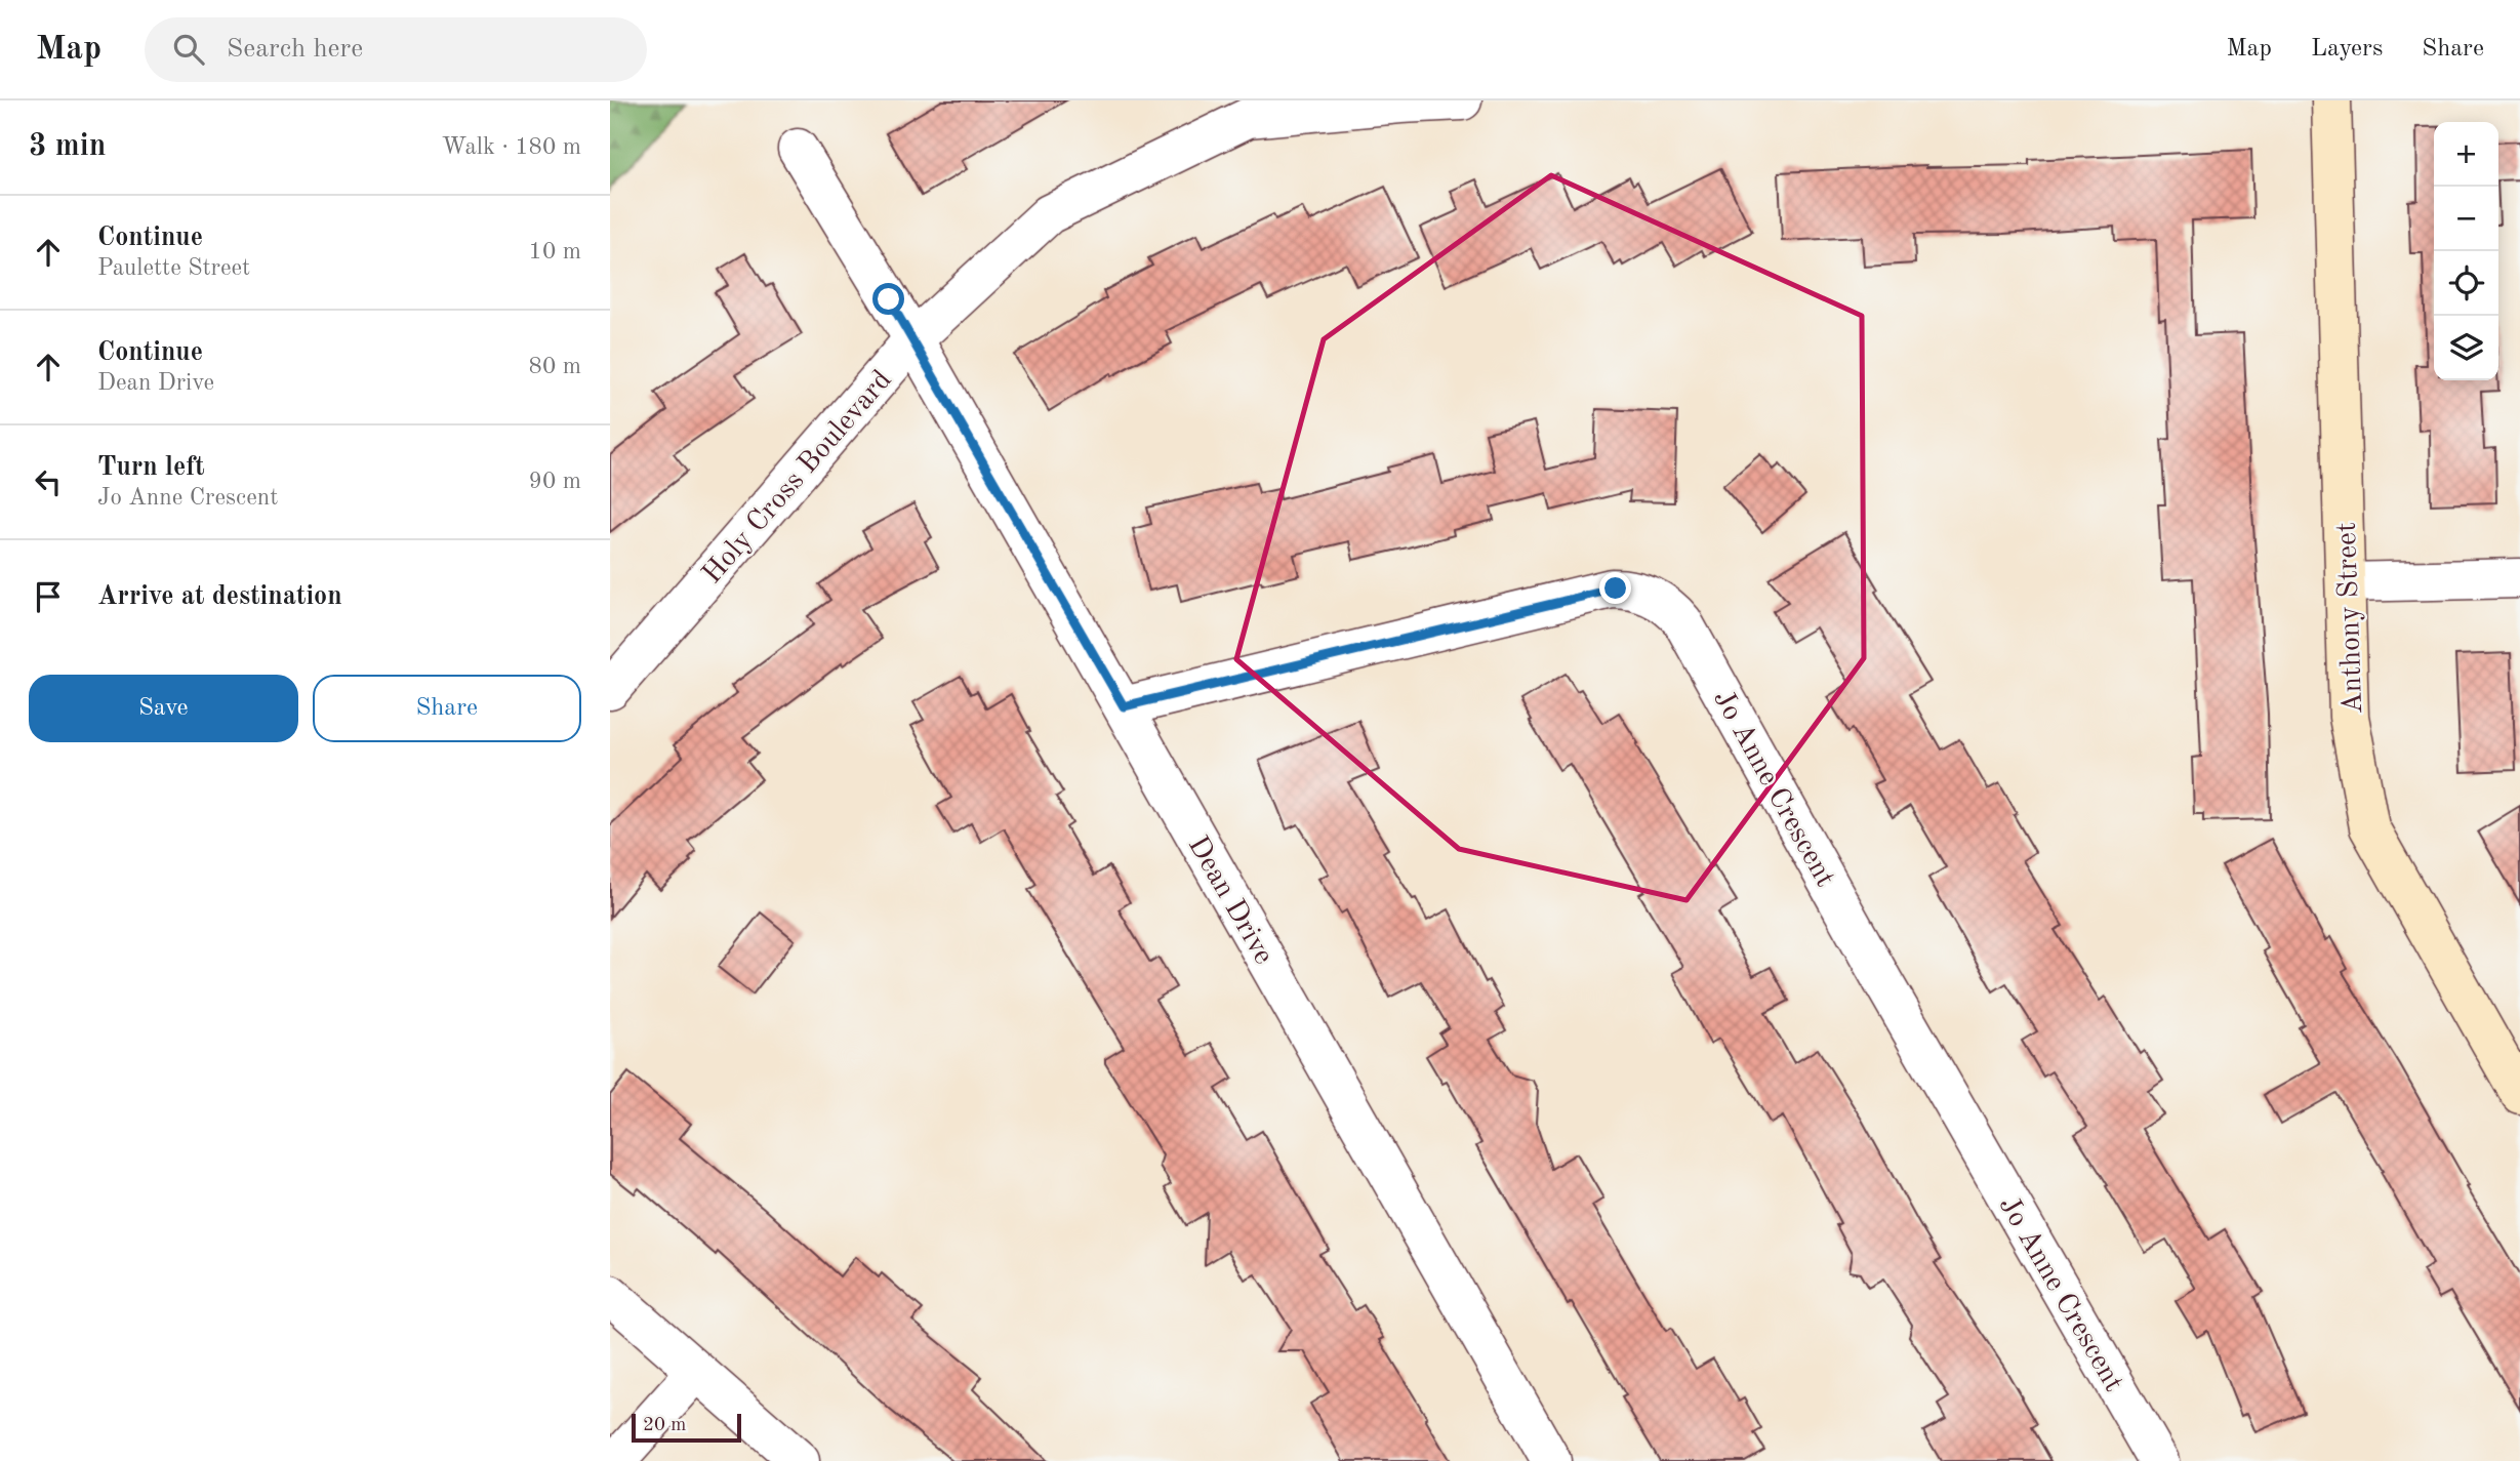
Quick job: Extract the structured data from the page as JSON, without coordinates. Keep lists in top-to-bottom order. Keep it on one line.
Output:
{"streets":{"street":["Holy Cross Boulevard","Anthony Street","Jo Anne Crescent","Dean Drive"]},"crossings":[["Holy Cross Boulevard","Dean Drive"],["Jo Anne Crescent","Dean Drive"]],"scale_bar":"20 m","page":{"header":"Map","search":"Search here","nav":["Map","Layers","Share"],"heading":["3 min","Walk · 180 m"],"map_buttons":["+","−"],"list":[["Continue","Paulette Street","10 m"],["Continue","Dean Drive","80 m"],["Turn left","Jo Anne Crescent","90 m"],"Arrive at destination"],"buttons":["Save","Share"],"scale":"20 m"}}
